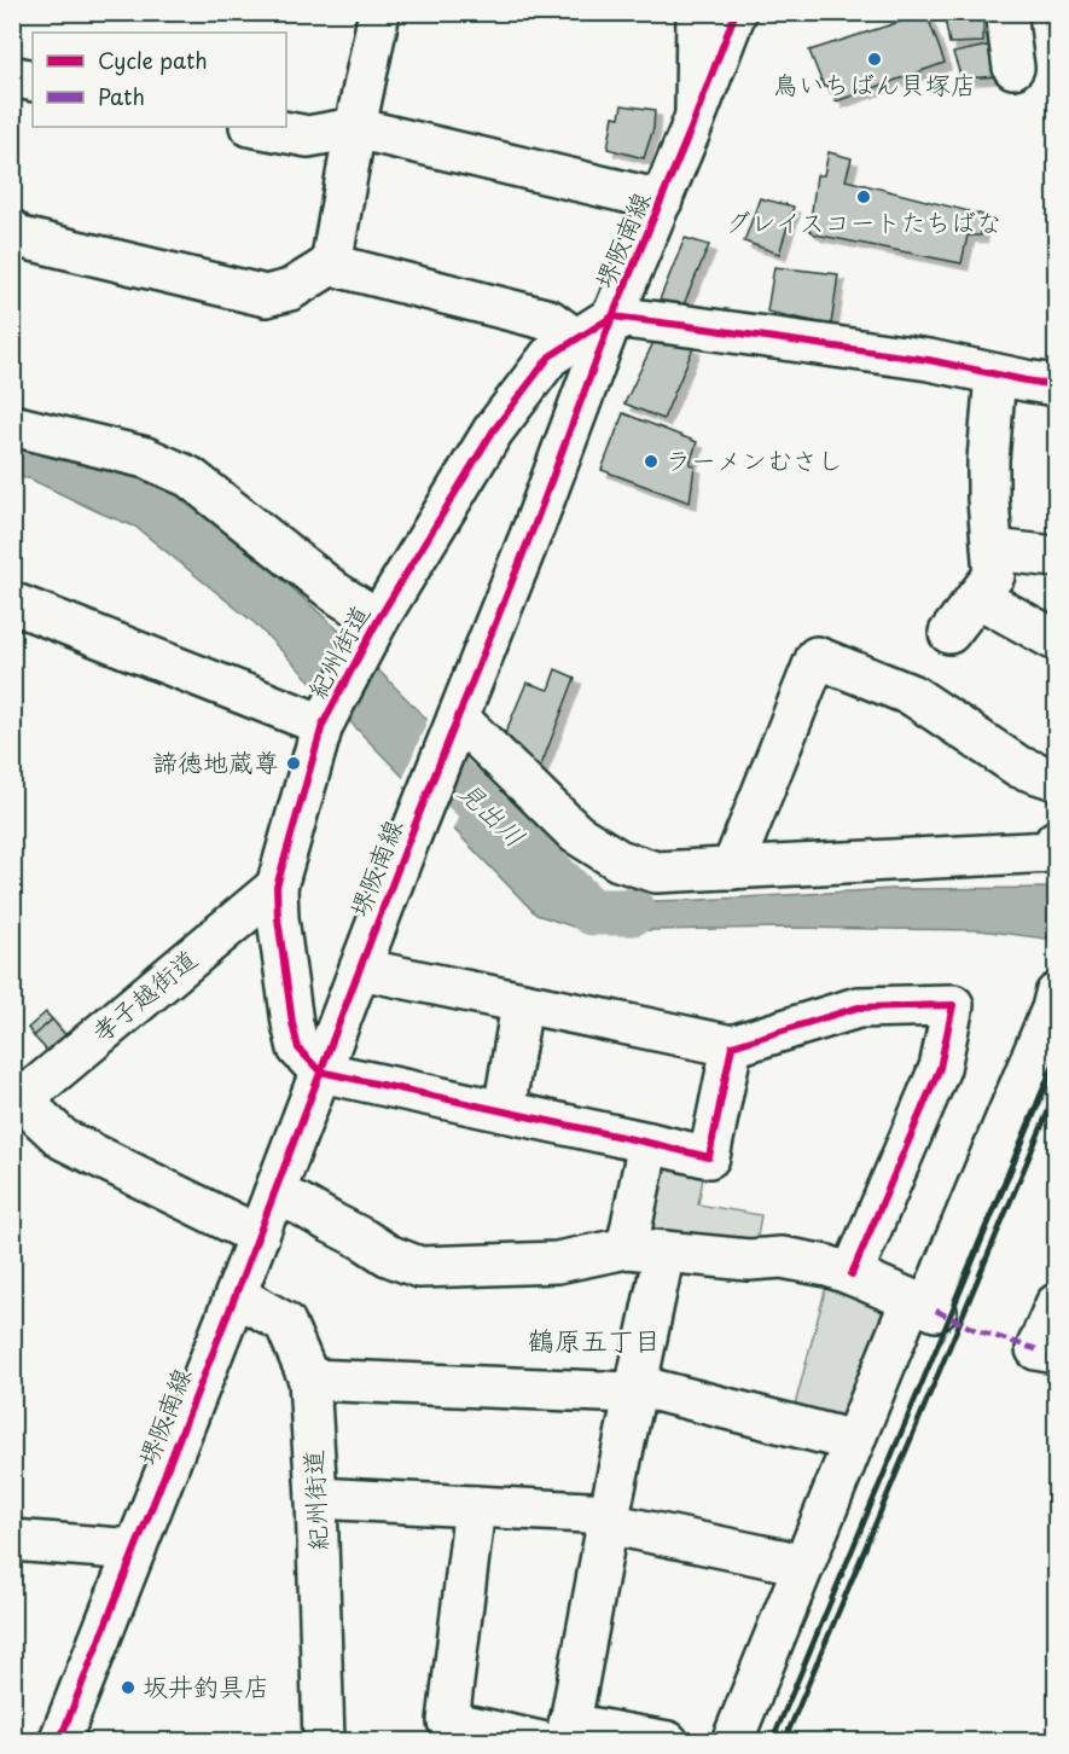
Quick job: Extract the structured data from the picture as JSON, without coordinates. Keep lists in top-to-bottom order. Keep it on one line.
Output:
{"streets":{"street":["堺阪南線","紀州街道","孝子越街道"]},"crossings":[["堺阪南線","紀州街道"],["紀州街道","孝子越街道"]],"districts":["鶴原五丁目"],"water":["見出川"],"places":["鳥いちばん貝塚店","グレイスコートたちばな","ラーメンむさし","諦徳地蔵尊","坂井釣具店"],"legend":["Cycle path","Path"]}
